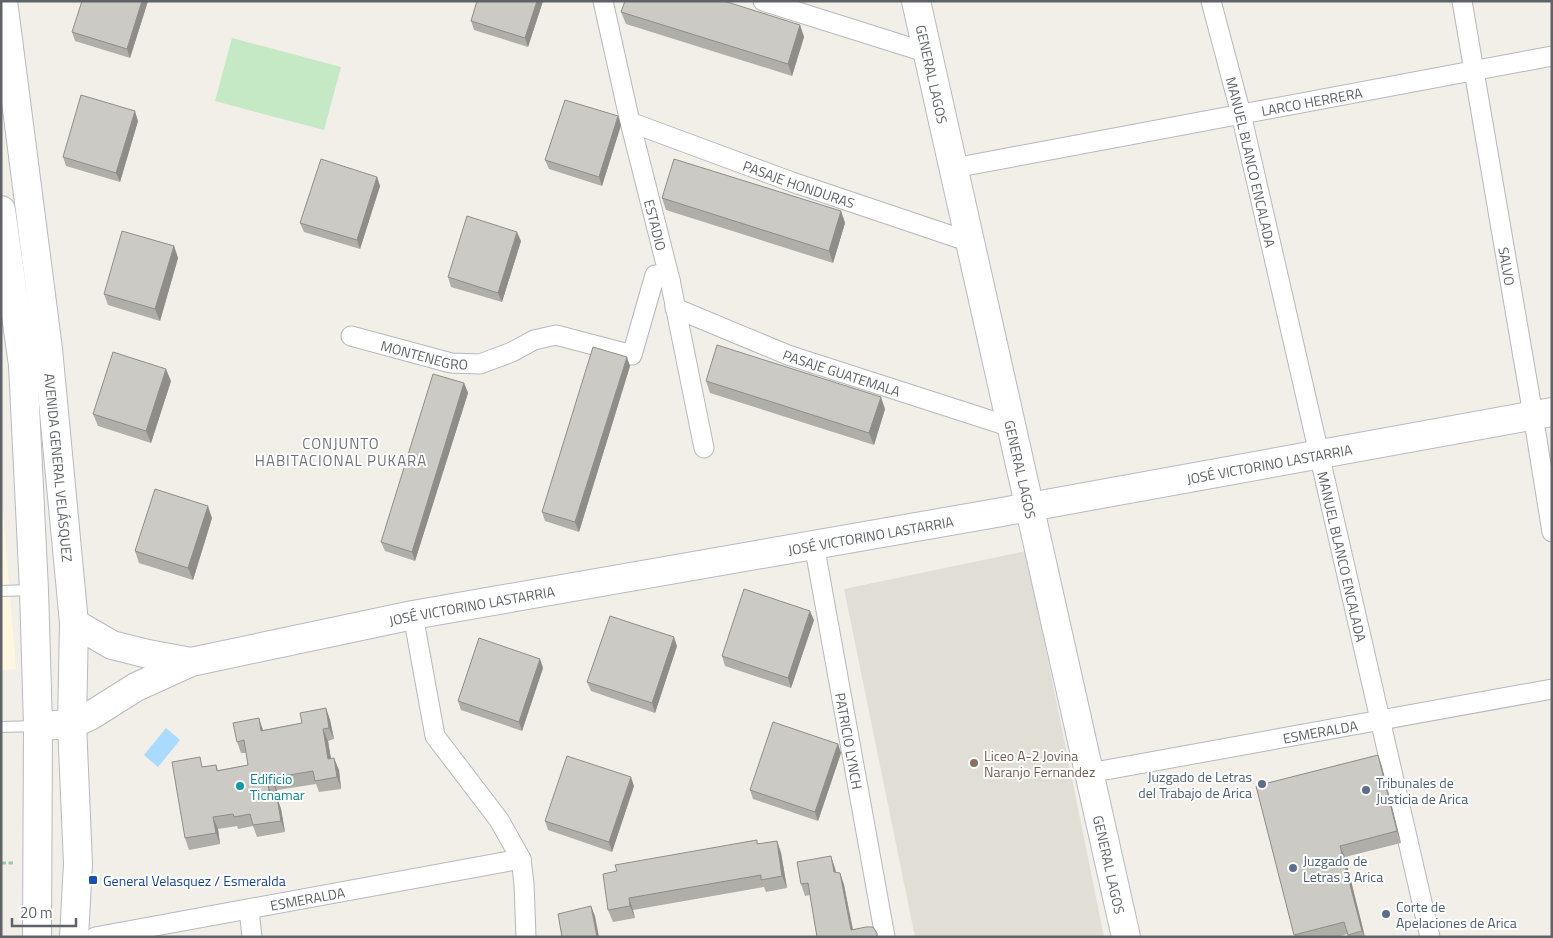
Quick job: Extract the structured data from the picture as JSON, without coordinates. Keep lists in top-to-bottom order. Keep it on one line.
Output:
{"streets":{"main road":["GENERAL LAGOS","JOSÉ VICTORINO LASTARRIA","AVENIDA GENERAL VELÁSQUEZ"],"street":["LARCO HERRERA","MANUEL BLANCO ENCALADA","PASAJE HONDURAS","ESTADIO","SALVO","MONTENEGRO","PASAJE GUATEMALA","ESMERALDA","PATRICIO LYNCH"]},"crossings":[["GENERAL LAGOS","LARCO HERRERA"],["GENERAL LAGOS","PASAJE HONDURAS"],["GENERAL LAGOS","PASAJE GUATEMALA"],["GENERAL LAGOS","JOSÉ VICTORINO LASTARRIA"],["GENERAL LAGOS","ESMERALDA"],["LARCO HERRERA","MANUEL BLANCO ENCALADA"],["LARCO HERRERA","SALVO"],["MANUEL BLANCO ENCALADA","JOSÉ VICTORINO LASTARRIA"],["MANUEL BLANCO ENCALADA","ESMERALDA"],["PASAJE HONDURAS","ESTADIO"],["ESTADIO","MONTENEGRO"],["ESTADIO","PASAJE GUATEMALA"],["SALVO","JOSÉ VICTORINO LASTARRIA"],["JOSÉ VICTORINO LASTARRIA","AVENIDA GENERAL VELÁSQUEZ"],["JOSÉ VICTORINO LASTARRIA","PATRICIO LYNCH"]],"districts":["CONJUNTO HABITACIONAL PUKARA"],"places":{"other":["Liceo A-2 Jovina Naranjo Fernandez","Juzgado de Letras del Trabajo de Arica","Edificio Ticnamar","Tribunales de Justicia de Arica","Juzgado de Letras 3 Arica","Corte de Apelaciones de Arica"],"transit":["General Velasquez / Esmeralda"]},"scale_bar":"20 m"}
